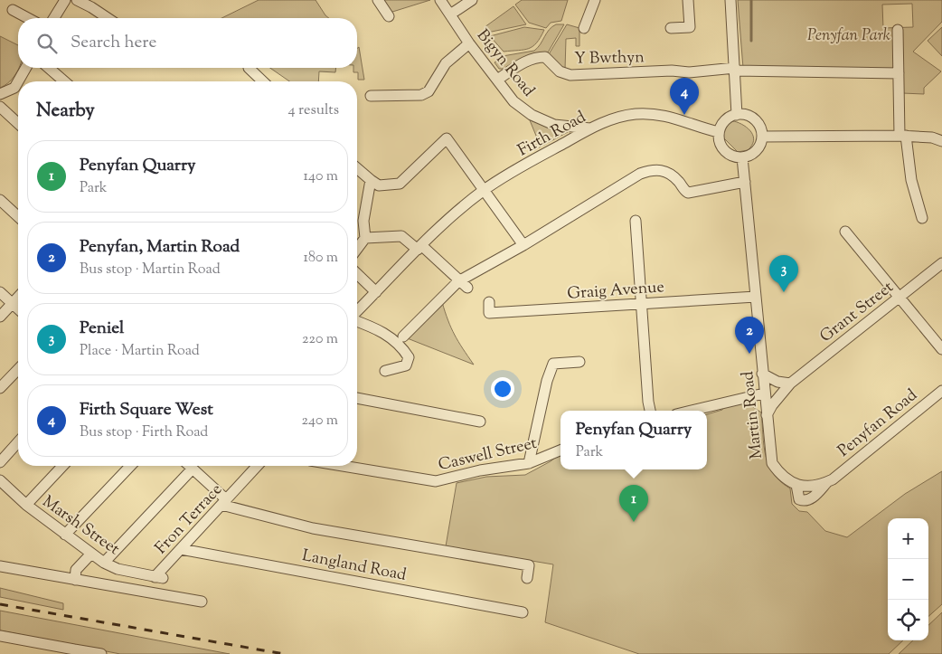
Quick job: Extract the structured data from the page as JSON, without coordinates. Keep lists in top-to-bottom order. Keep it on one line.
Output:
{"streets":{"street":["Y Bwthyn","Bigyn Road","Firth Road","Graig Avenue","Grant Street","Martin Road","Penyfan Road","Caswell Street","Fron Terrace","Marsh Street","Langland Road"]},"crossings":[["Y Bwthyn","Bigyn Road"],["Bigyn Road","Firth Road"],["Firth Road","Martin Road"],["Graig Avenue","Martin Road"],["Grant Street","Martin Road"],["Martin Road","Penyfan Road"],["Fron Terrace","Marsh Street"],["Fron Terrace","Langland Road"]],"parks":["Penyfan Park"],"page":{"search":"Search here","pins":["4","3","2","1"],"heading":["Nearby","4 results"],"list":[{"mark":"1","name":"Penyfan Quarry","note":"Park","value":"140 m"},{"mark":"2","name":"Penyfan, Martin Road","note":"Bus stop · Martin Road","value":"180 m"},{"mark":"3","name":"Peniel","note":"Place · Martin Road","value":"220 m"},{"mark":"4","name":"Firth Square West","note":"Bus stop · Firth Road","value":"240 m"}],"popup":["Penyfan Quarry","Park"],"map_buttons":["+","−"]}}
